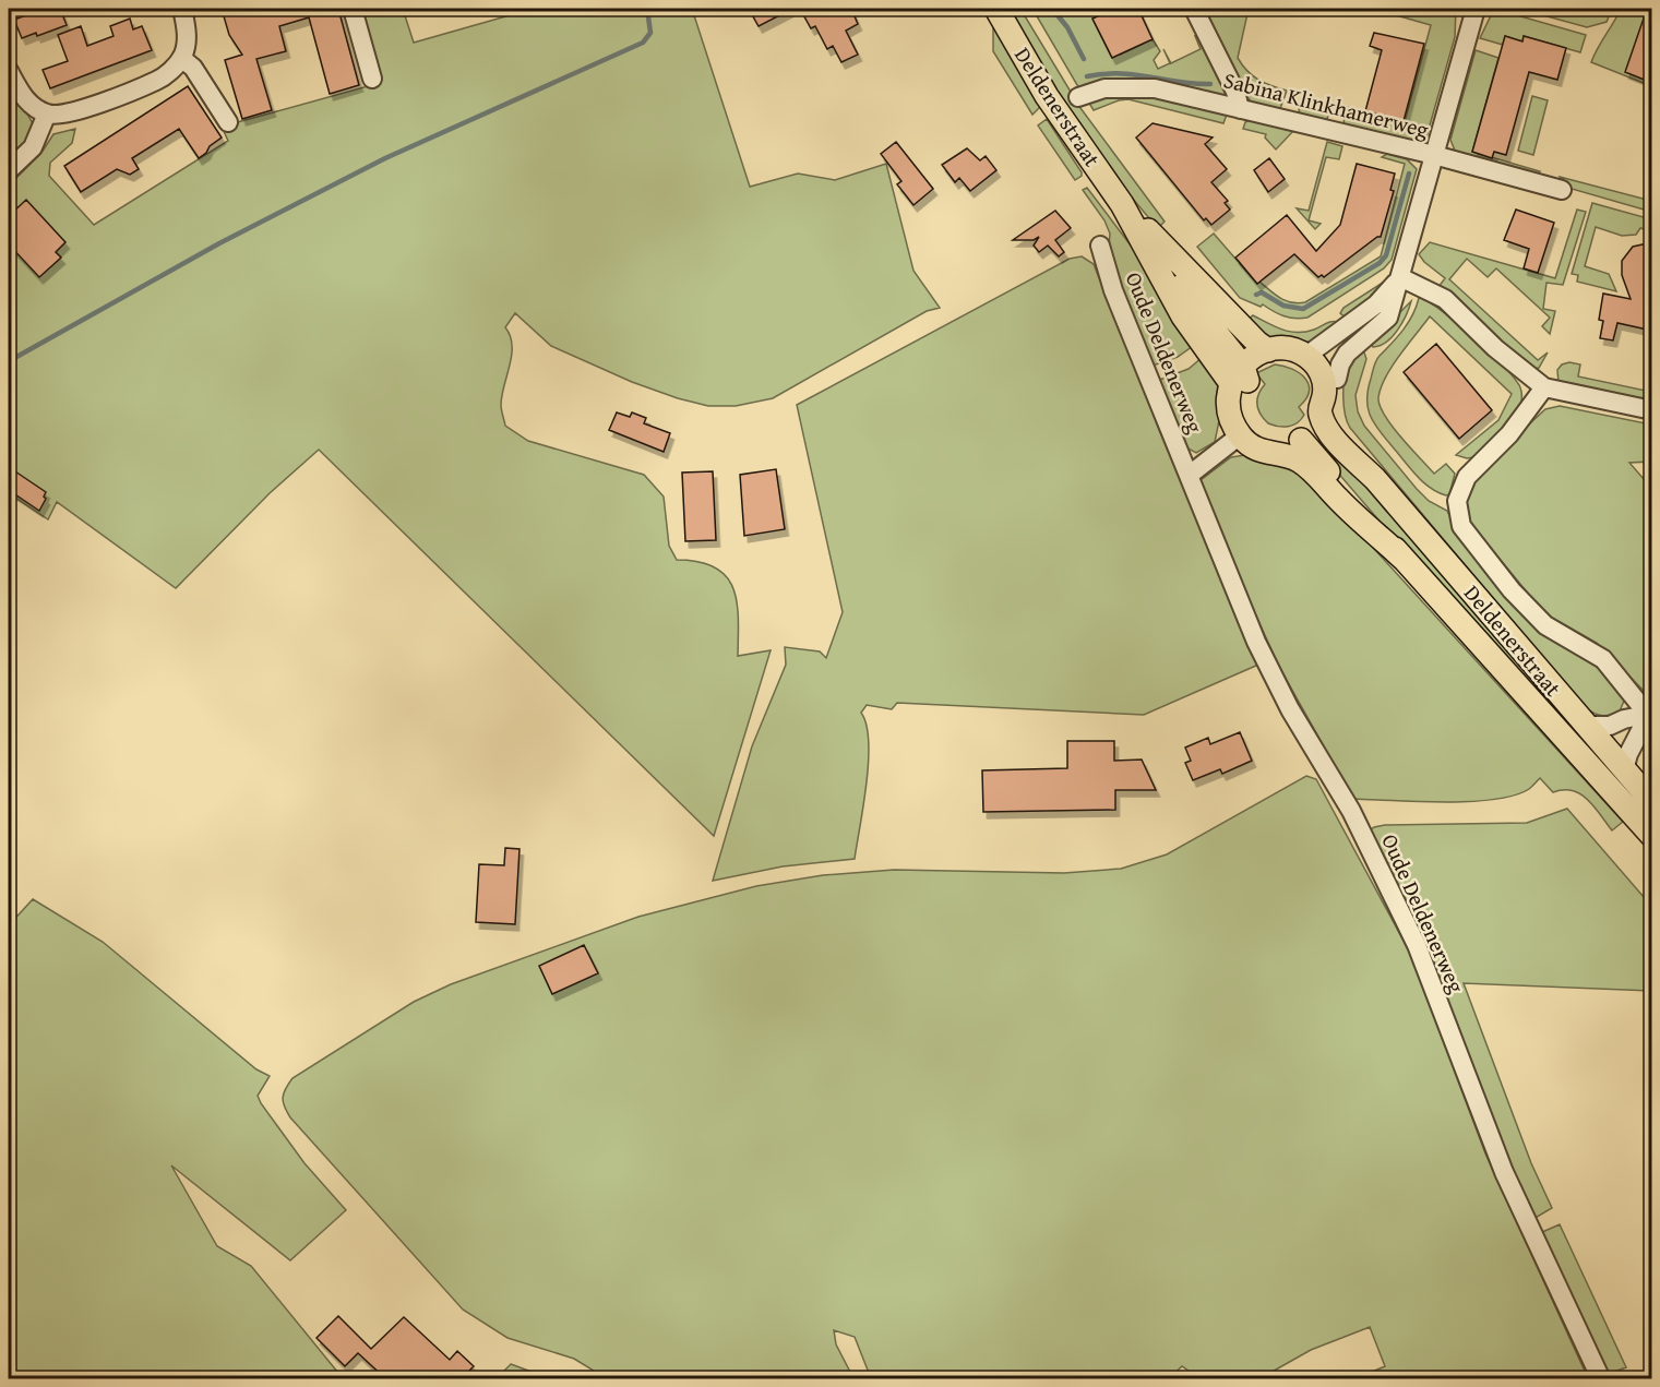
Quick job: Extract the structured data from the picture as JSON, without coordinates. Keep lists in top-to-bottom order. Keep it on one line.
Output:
{"streets":{"main road":["Deldenerstraat"],"street":["Sabina Klinkhamerweg","Oude Deldenerweg"]}}
